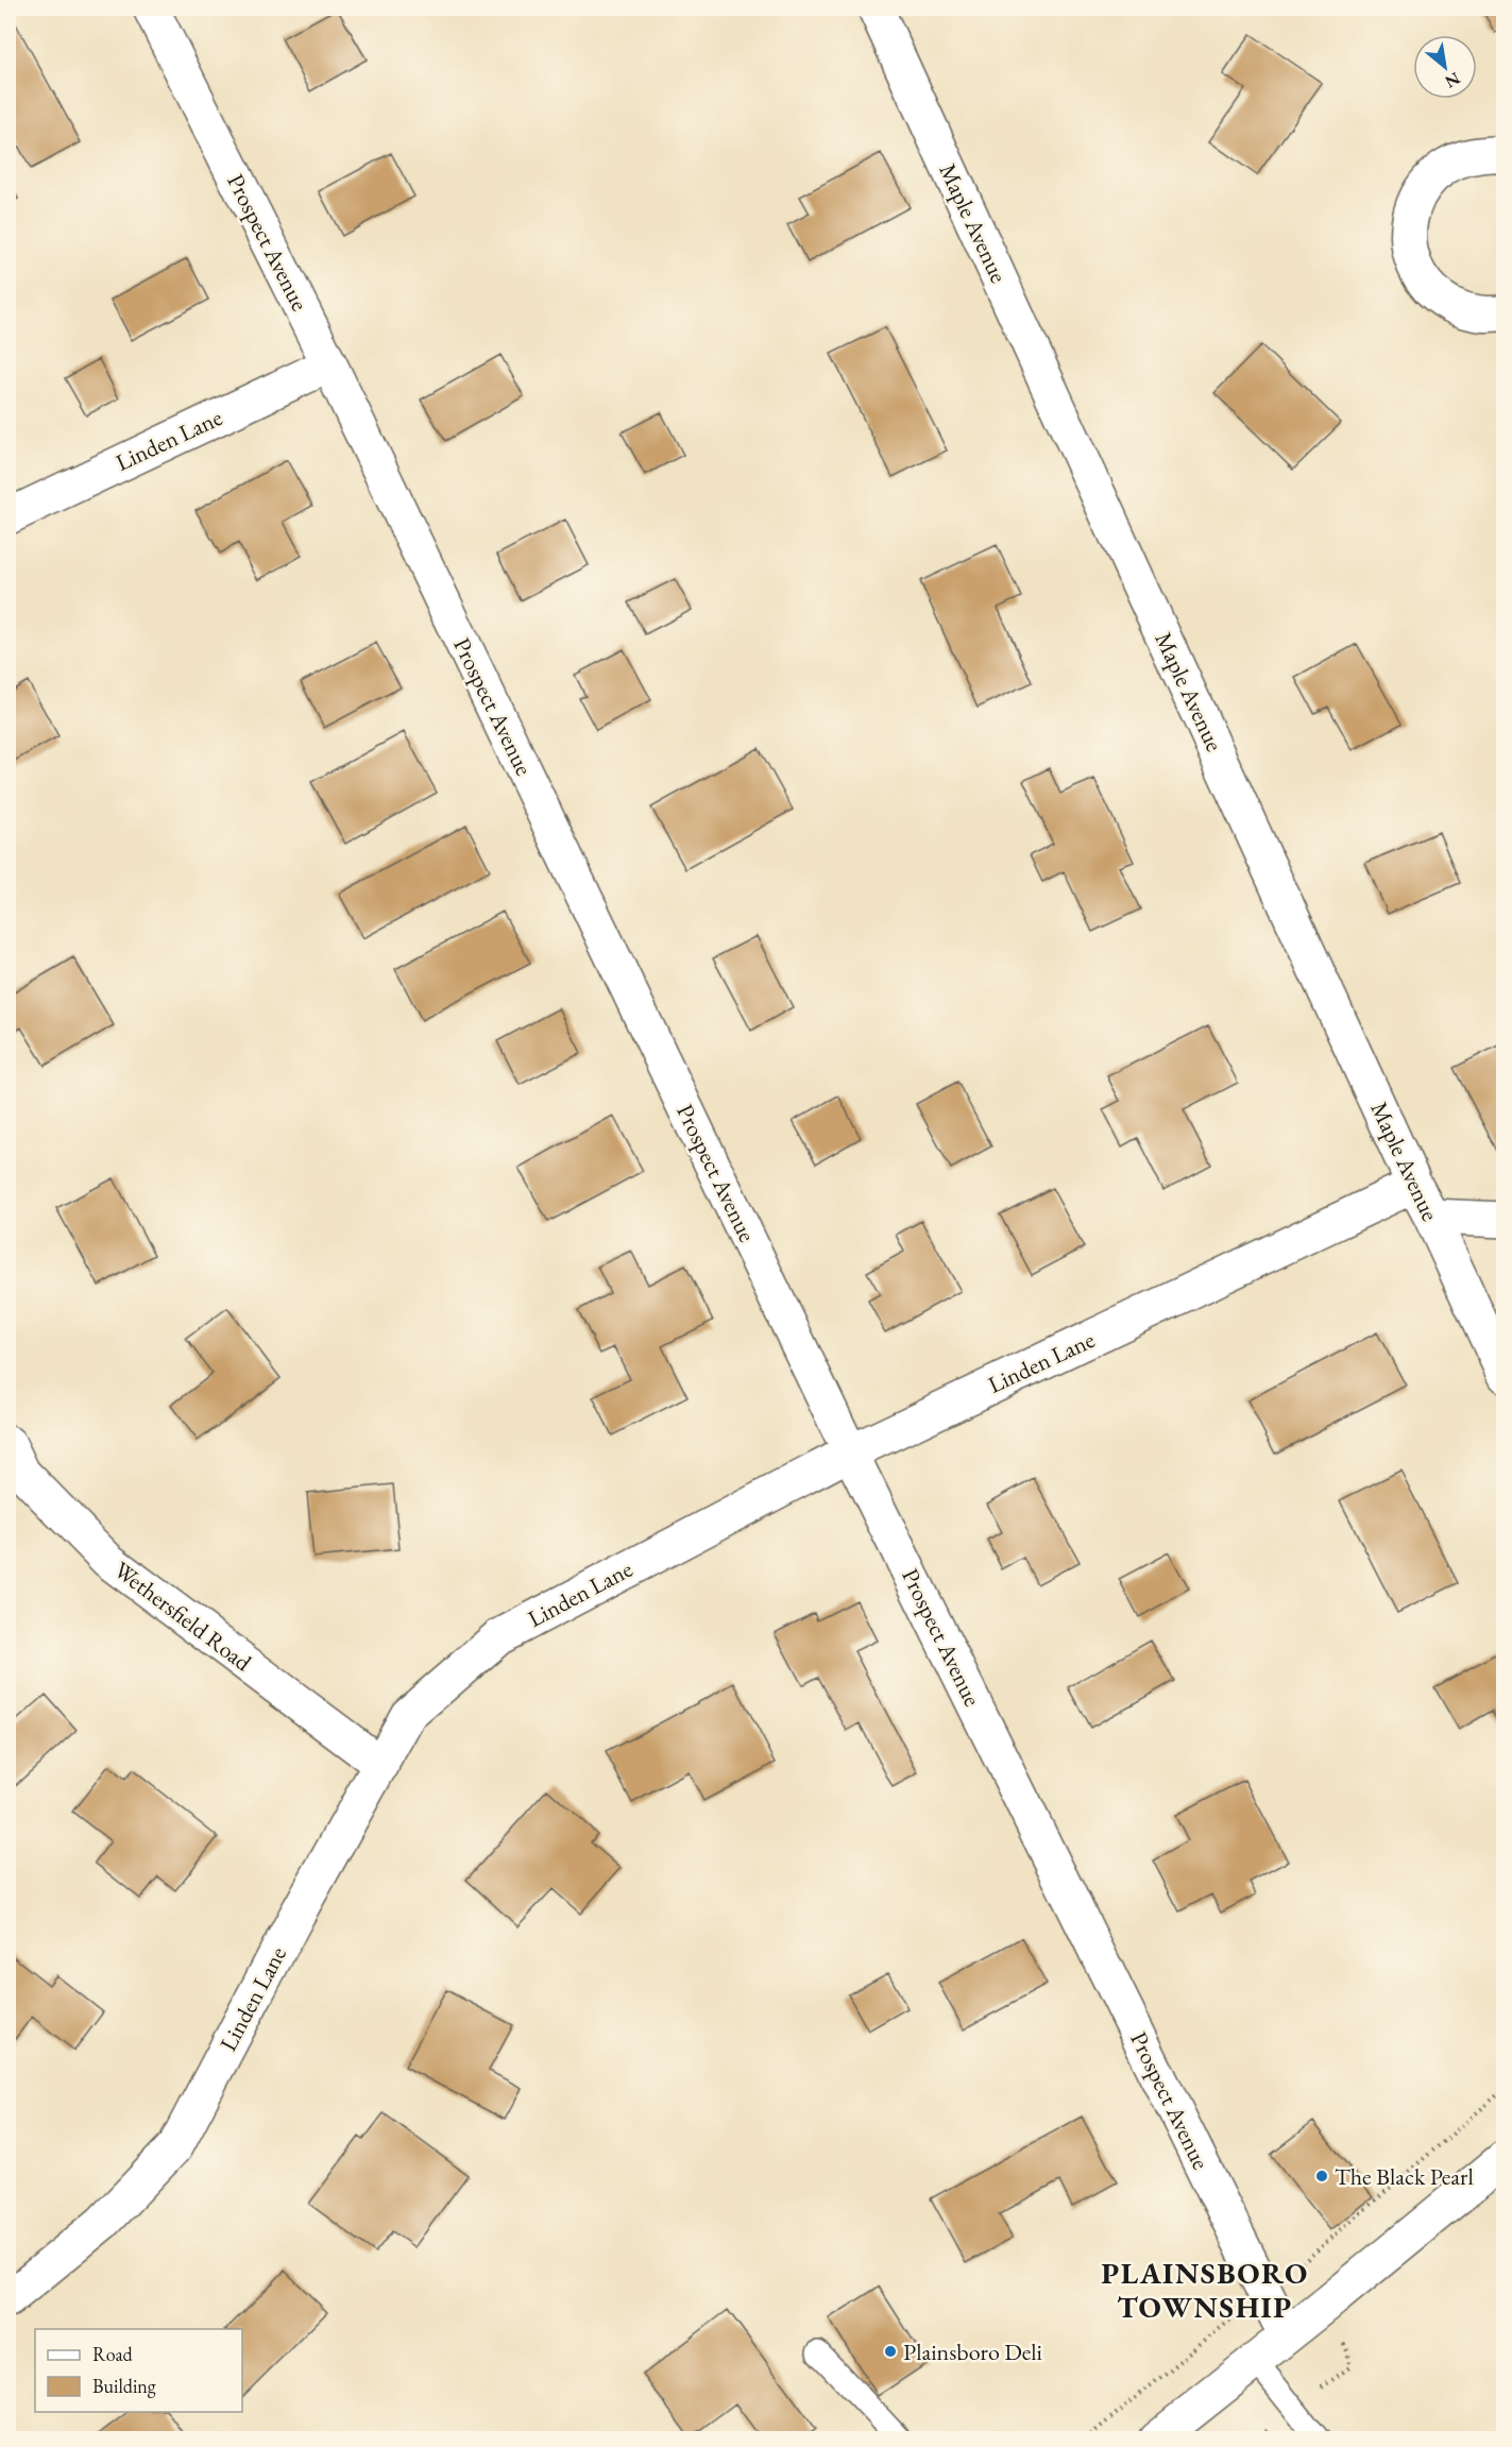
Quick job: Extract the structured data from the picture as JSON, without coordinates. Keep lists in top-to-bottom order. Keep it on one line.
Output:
{"streets":{"street":["Maple Avenue","Prospect Avenue","Linden Lane","Wethersfield Road"]},"crossings":[["Maple Avenue","Linden Lane"],["Prospect Avenue","Linden Lane"],["Linden Lane","Wethersfield Road"]],"districts":["PLAINSBORO TOWNSHIP"],"places":["The Black Pearl","Plainsboro Deli"],"legend":["Road","Building"],"north":"bottom right"}
